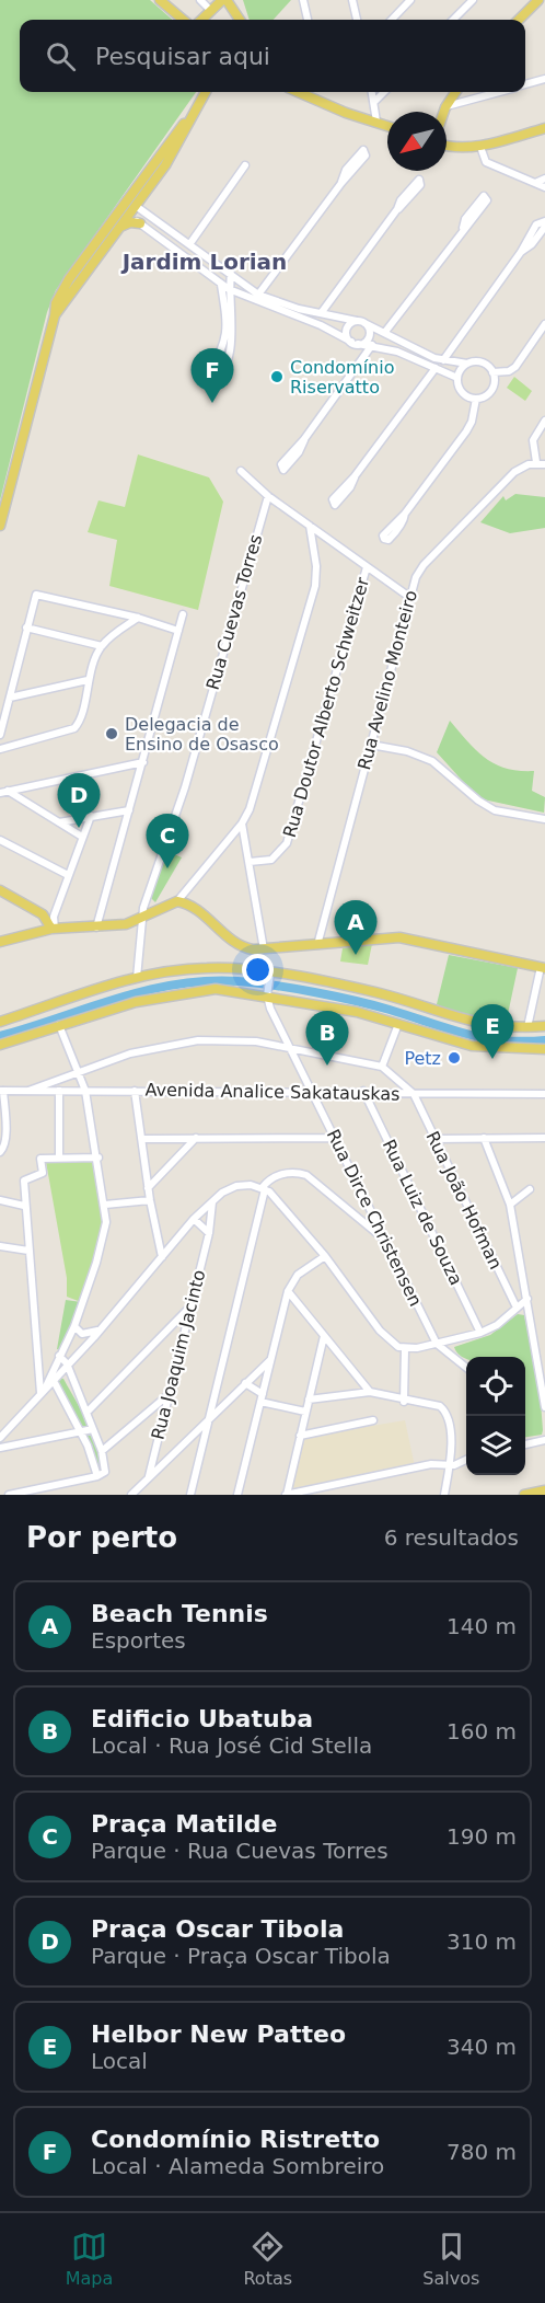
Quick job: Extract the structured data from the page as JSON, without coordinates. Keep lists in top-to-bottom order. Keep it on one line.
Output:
{"streets":{"street":["Rua Cuevas Torres","Rua Avelino Monteiro","Rua Doutor Alberto Schweitzer","Avenida Analice Sakatauskas","Rua João Hofman","Rua Luiz de Souza","Rua Dirce Christensen","Rua Joaquim Jacinto"]},"crossings":[["Avenida Analice Sakatauskas","Rua João Hofman"],["Avenida Analice Sakatauskas","Rua Luiz de Souza"],["Avenida Analice Sakatauskas","Rua Dirce Christensen"]],"districts":["Jardim Lorian"],"places":["Condomínio Riservatto","Delegacia de Ensino de Osasco","Petz"],"north":"bottom left","page":{"search":"Pesquisar aqui","pins":["F","D","C","A","E","B"],"heading":["Por perto","6 resultados"],"list":[{"mark":"A","name":"Beach Tennis","note":"Esportes","value":"140 m"},{"mark":"B","name":"Edificio Ubatuba","note":"Local · Rua José Cid Stella","value":"160 m"},{"mark":"C","name":"Praça Matilde","note":"Parque · Rua Cuevas Torres","value":"190 m"},{"mark":"D","name":"Praça Oscar Tibola","note":"Parque · Praça Oscar Tibola","value":"310 m"},{"mark":"E","name":"Helbor New Patteo","note":"Local","value":"340 m"},{"mark":"F","name":"Condomínio Ristretto","note":"Local · Alameda Sombreiro","value":"780 m"}],"nav":["Mapa","Rotas","Salvos"]}}
